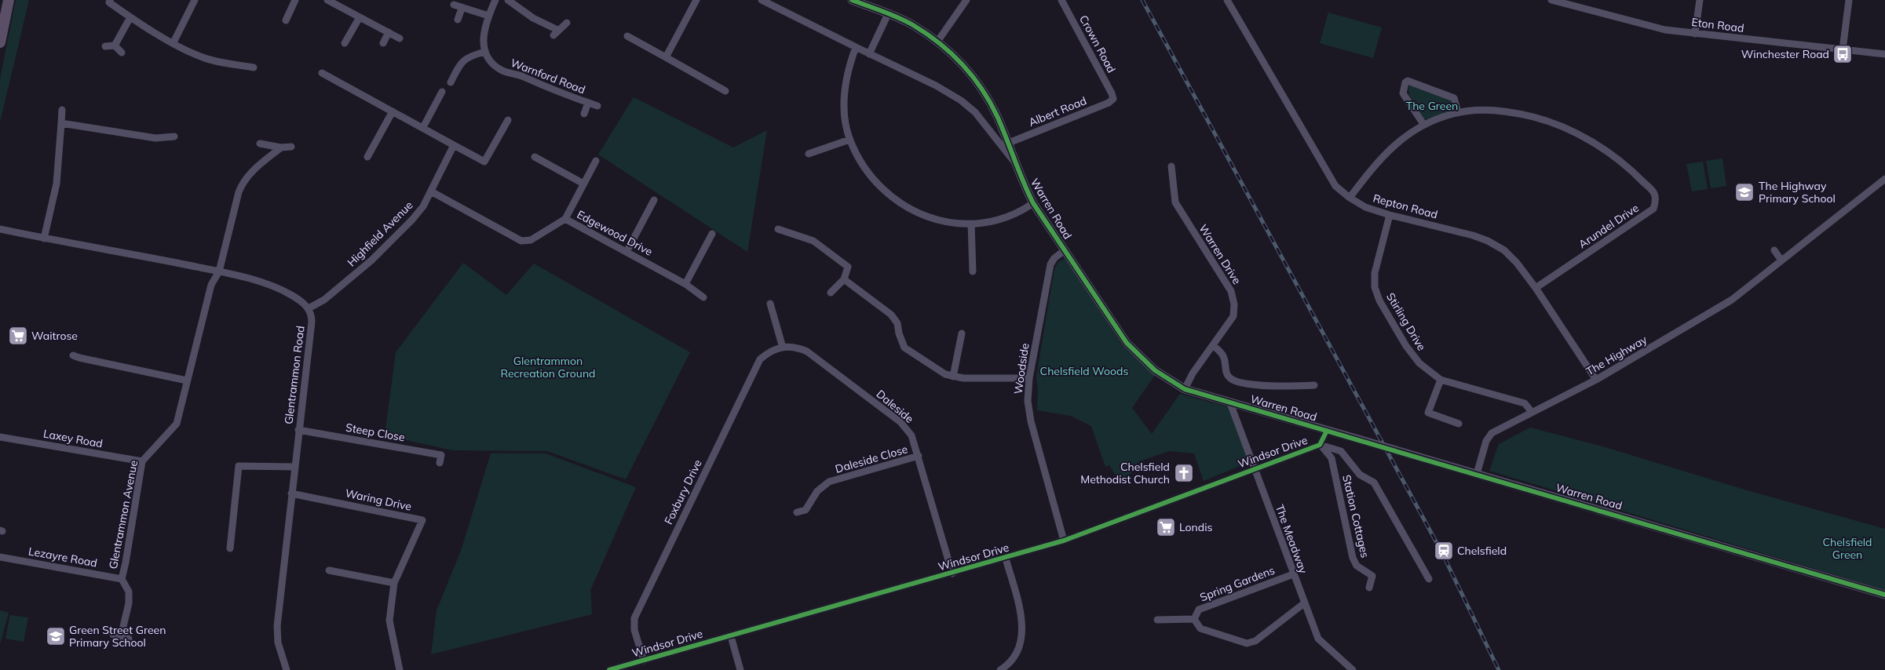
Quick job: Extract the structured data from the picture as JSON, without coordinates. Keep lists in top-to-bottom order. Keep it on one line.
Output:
{"streets":{"street":["Eton Road","Crown Road","Warnford Road","Albert Road","Repton Road","Warren Road","Arundel Drive","Edgewood Drive","Highfield Avenue","Warren Drive","Stirling Drive","The Highway","Woodside","Glentrammon Road","Daleside","Steep Close","Laxey Road","Windsor Drive","Daleside Close","Foxbury Drive","Waring Drive","Glentrammon Avenue","Station Cottages","The Meadway","Lezayre Road","Spring Gardens"]},"crossings":[["Crown Road","Albert Road"],["Albert Road","Warren Road"],["Repton Road","Arundel Drive"],["Repton Road","Stirling Drive"],["Repton Road","The Highway"],["Warren Road","Warren Drive"],["Warren Road","The Highway"],["Warren Road","Woodside"],["Warren Road","Windsor Drive"],["Warren Road","The Meadway"],["Edgewood Drive","Highfield Avenue"],["Highfield Avenue","Glentrammon Road"],["Stirling Drive","The Highway"],["Woodside","Windsor Drive"],["Glentrammon Road","Steep Close"],["Glentrammon Road","Waring Drive"],["Daleside","Windsor Drive"],["Daleside","Daleside Close"],["Daleside","Foxbury Drive"],["Laxey Road","Glentrammon Avenue"],["Windsor Drive","Foxbury Drive"],["Windsor Drive","Station Cottages"],["Windsor Drive","The Meadway"],["Glentrammon Avenue","Lezayre Road"],["The Meadway","Spring Gardens"]],"parks":["The Green","Glentrammon Recreation Ground","Chelsfield Woods","Chelsfield Green"],"places":{"bus stop":["Winchester Road"],"school or university":["The Highway Primary School","Green Street Green Primary School"],"supermarket":["Waitrose","Londis"],"church":["Chelsfield Methodist Church"],"station":["Chelsfield"]}}
